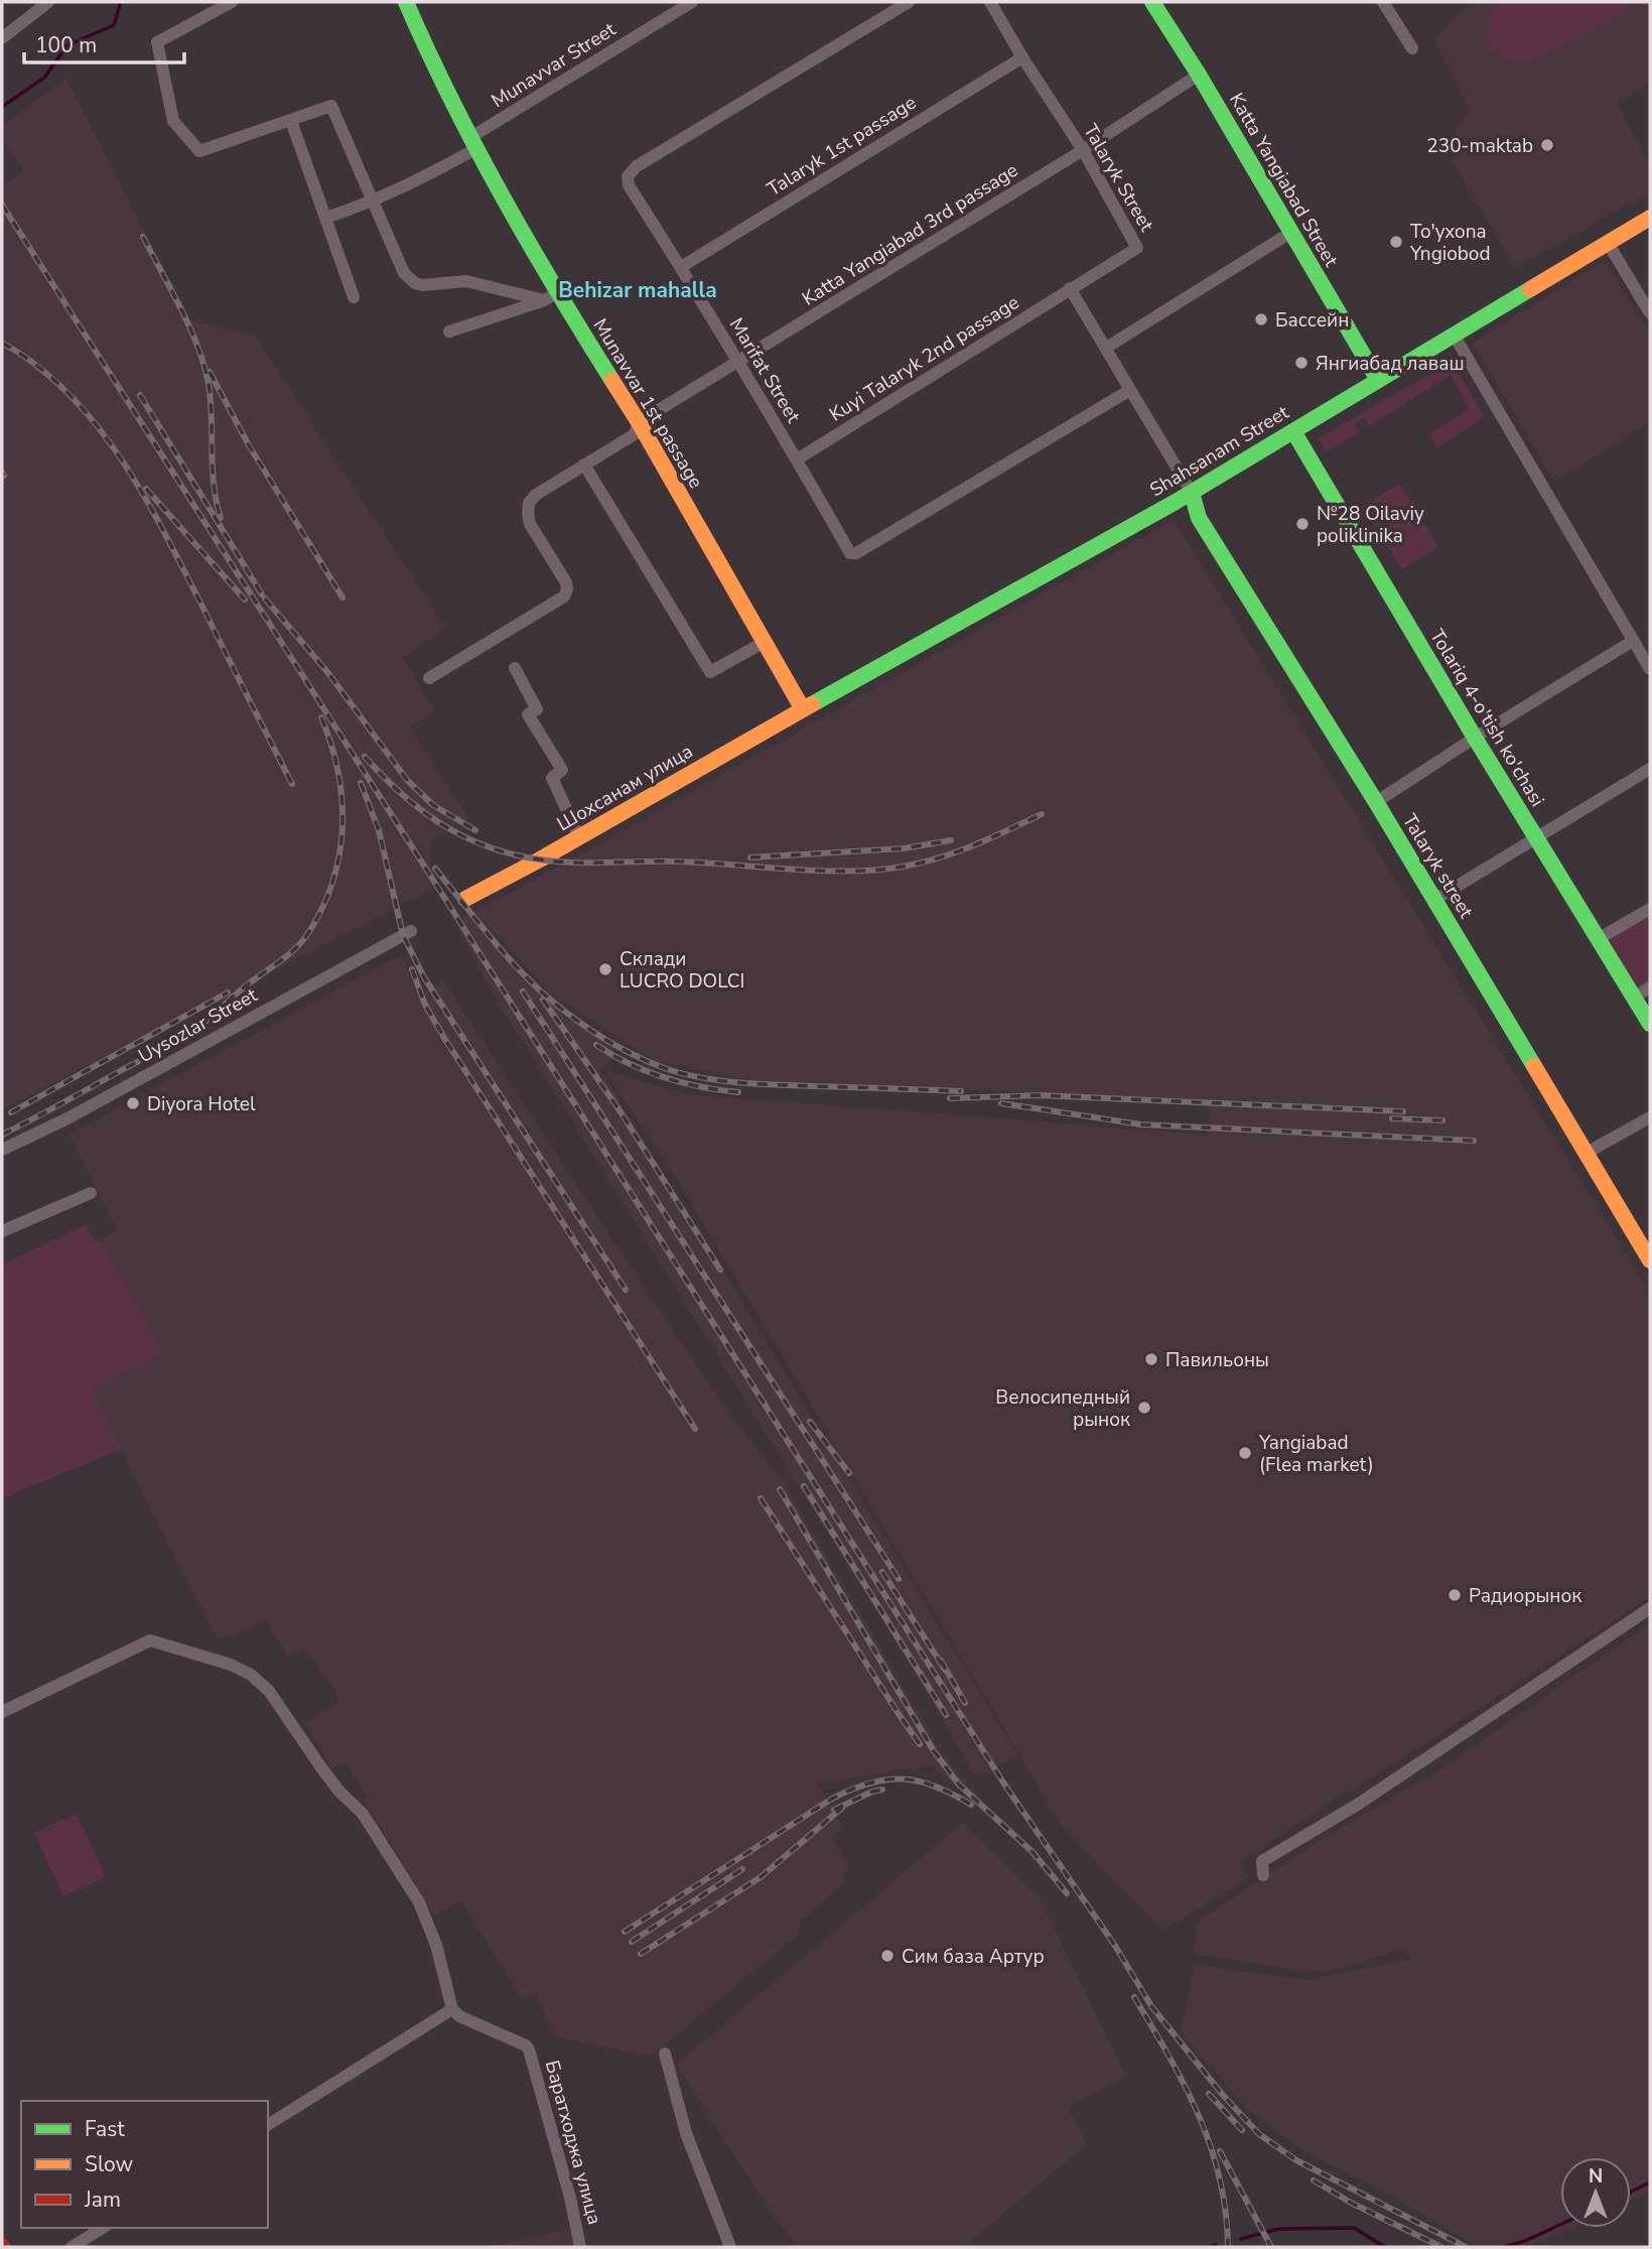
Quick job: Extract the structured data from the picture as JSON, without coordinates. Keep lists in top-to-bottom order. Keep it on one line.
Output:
{"streets":{"street":["Munavvar Street","Talaryk 1st passage","Talaryk Street","Katta Yangiabad Street","Katta Yangiabad 3rd passage","Kuyi Talaryk 2nd passage","Marifat Street","Munavvar 1st passage","Shahsanam Street","Tolariq 4-o'tish ko'chasi","Шохсанам улица","Talaryk street","Uysozlar Street","Баратходжа улица"]},"crossings":[["Munavvar Street","Munavvar 1st passage"],["Talaryk 1st passage","Talaryk Street"],["Talaryk 1st passage","Marifat Street"],["Talaryk Street","Katta Yangiabad 3rd passage"],["Talaryk Street","Kuyi Talaryk 2nd passage"],["Katta Yangiabad Street","Katta Yangiabad 3rd passage"],["Katta Yangiabad Street","Shahsanam Street"],["Katta Yangiabad 3rd passage","Marifat Street"],["Katta Yangiabad 3rd passage","Munavvar 1st passage"],["Kuyi Talaryk 2nd passage","Marifat Street"],["Munavvar 1st passage","Shahsanam Street"],["Munavvar 1st passage","Шохсанам улица"],["Shahsanam Street","Tolariq 4-o'tish ko'chasi"],["Shahsanam Street","Шохсанам улица"],["Shahsanam Street","Talaryk street"]],"districts":["Behizar mahalla"],"places":["230-maktab","To'yxona Yngiobod","Бассейн","Янгиабад лаваш","№28 Oilaviy poliklinika","Склади LUCRO DOLCI","Diyora Hotel","Павильоны","Велосипедный рынок","Yangiabad (Flea market)","Радиорынок","Сим база Артур"],"legend":["Fast","Slow","Jam"],"scale_bar":"100 m","north":"top"}
